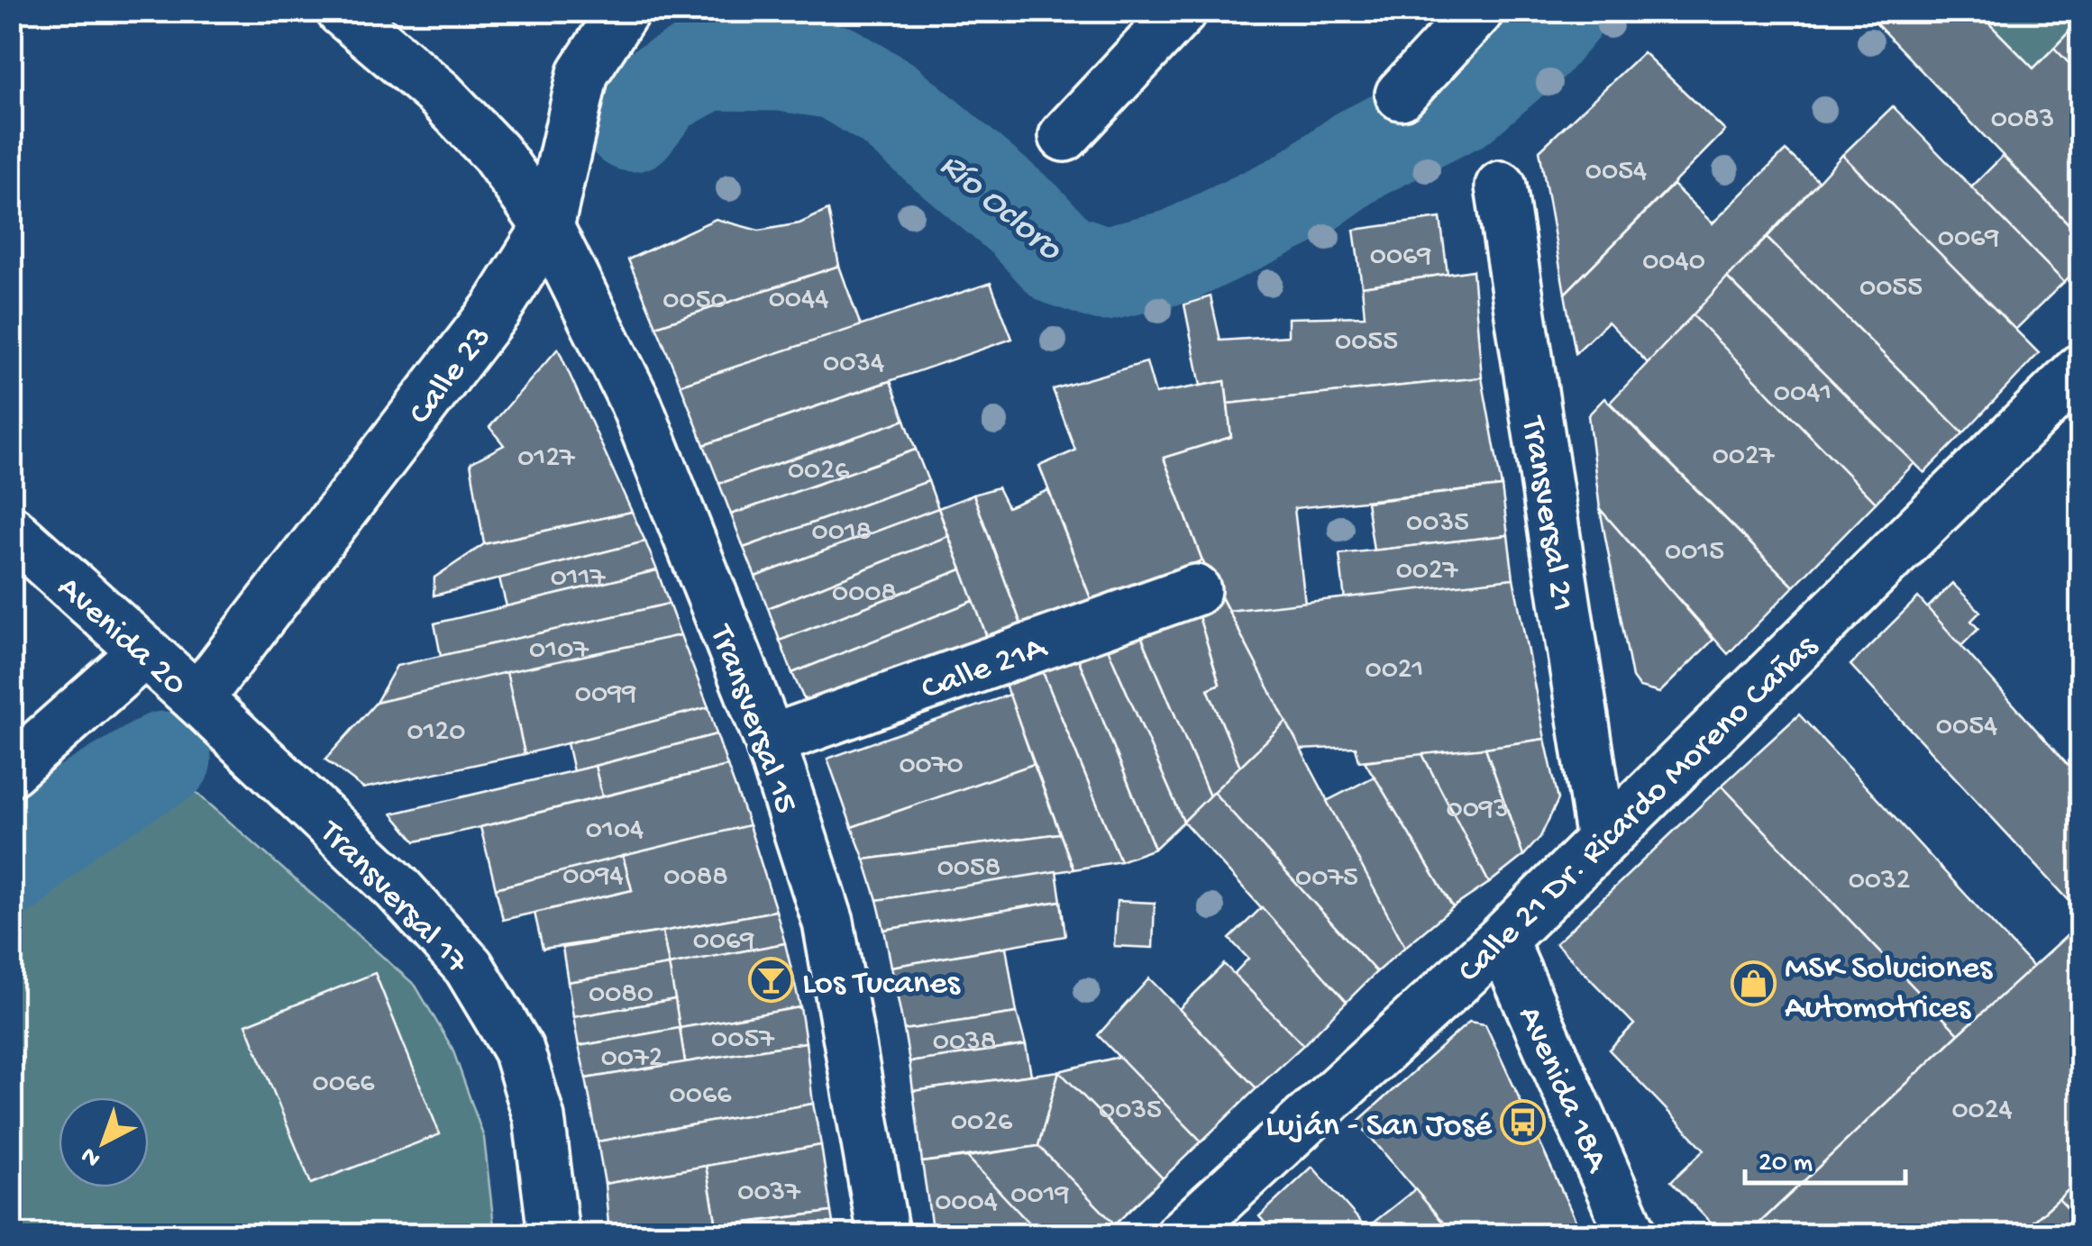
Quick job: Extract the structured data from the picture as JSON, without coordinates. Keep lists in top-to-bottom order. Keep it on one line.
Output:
{"streets":{"street":["Calle 23","Transversal 21","Avenida 20","Calle 21A","Transversal 15","Calle 21 Dr. Ricardo Moreno Cañas","Transversal 17","Avenida 18A"]},"crossings":[["Calle 23","Avenida 20"],["Calle 23","Transversal 15"],["Calle 23","Transversal 17"],["Transversal 21","Calle 21 Dr. Ricardo Moreno Cañas"],["Avenida 20","Transversal 17"],["Calle 21A","Transversal 15"],["Calle 21 Dr. Ricardo Moreno Cañas","Avenida 18A"]],"water":["Río Ocloro"],"places":{"bar":["Los Tucanes"],"shop":["MSK Soluciones Automotrices"],"bus stop":["Luján - San José"]},"house_numbers":["0083","0054","0069","0069","0040","0055","0044","0050","0055","0034","0041","0027","0127","0026","0035","0018","0015","0027","0117","0008","0107","0021","0099","0054","0120","0070","0093","0104","0058","0094","0088","0075","0032","0069","0080","0057","0038","0072","0066","0066","0035","0024","0026","0037","0019","0004"],"scale_bar":"20 m","north":"bottom left"}
